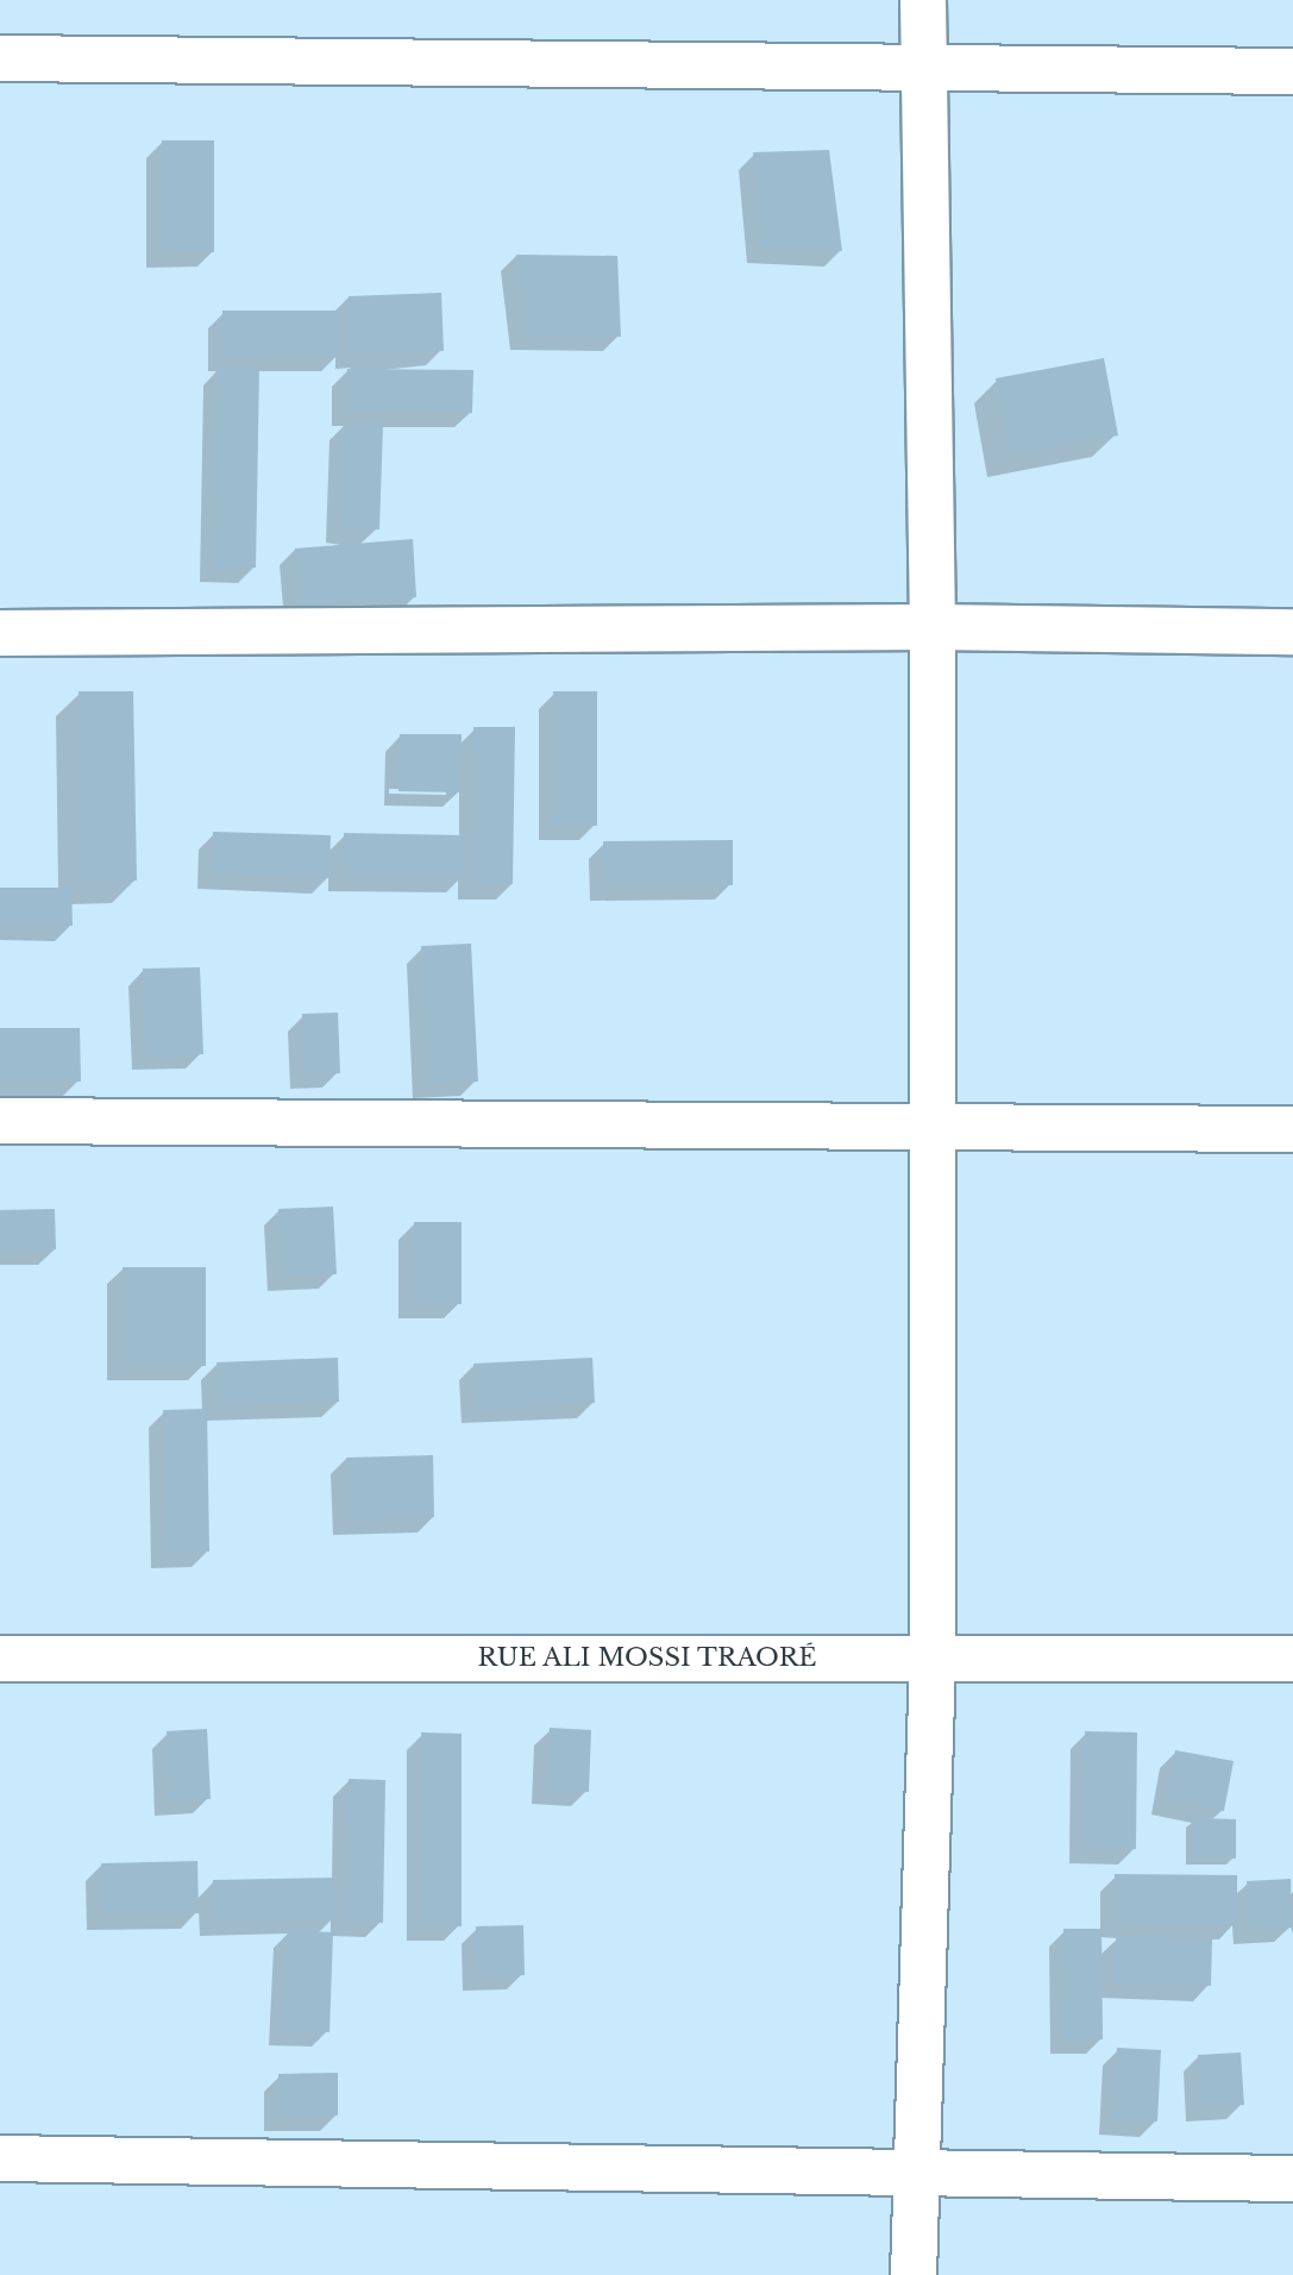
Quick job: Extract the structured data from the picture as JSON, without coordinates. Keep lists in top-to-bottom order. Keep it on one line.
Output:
{"streets":{"street":["RUE ALI MOSSI TRAORÉ"]}}
